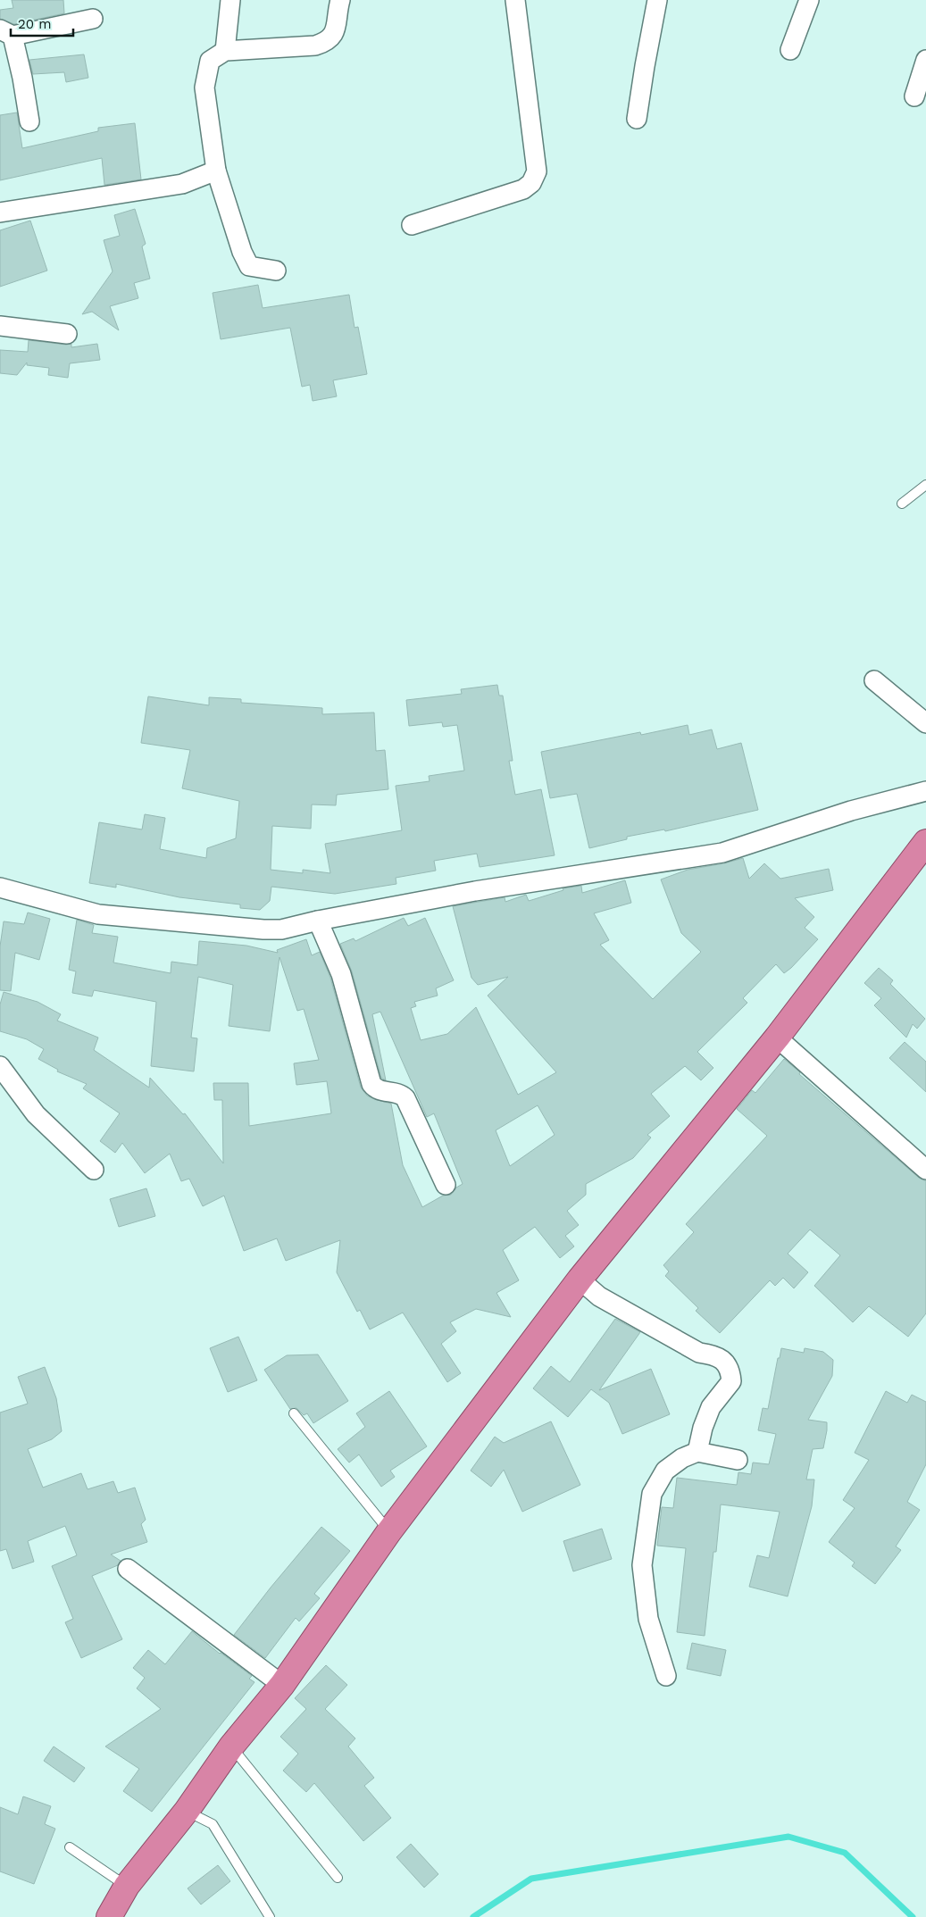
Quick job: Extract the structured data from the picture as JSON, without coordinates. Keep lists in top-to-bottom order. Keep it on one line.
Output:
{"scale_bar":"20 m"}
